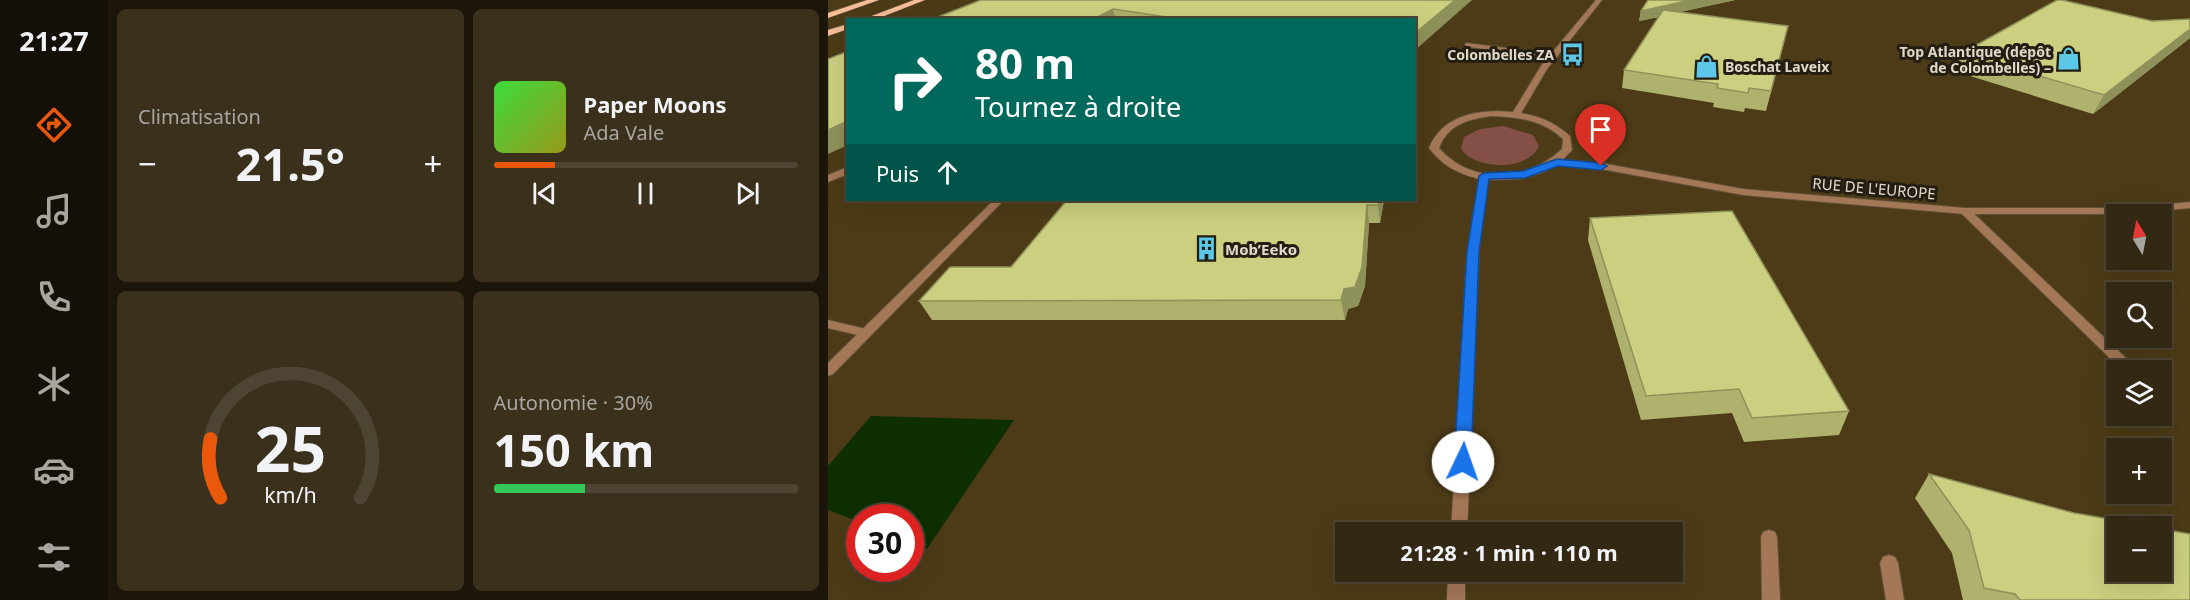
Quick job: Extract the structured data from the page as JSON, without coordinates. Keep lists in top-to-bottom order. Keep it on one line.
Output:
{"streets":{"street":["RUE DE L'EUROPE"]},"places":{"bus stop":["Colombelles ZA"],"shop":["Top Atlantique (dépôt de Colombelles) –","Boschat Laveix"],"building":["Mob’Eeko"]},"north":"top","page":{"tabs":"21:27","tile":["Climatisation",["Autonomie · 30%","150 km"]],"turn":["80 m","Tournez à droite"],"song":["Paper Moons","Ada Vale"],"heat":["−","21.5°","+"],"then":"Puis","map_buttons":["+","−"],"limit":"30","trip":"21:28 · 1 min · 110 m","gauge":["25","km/h"]}}
